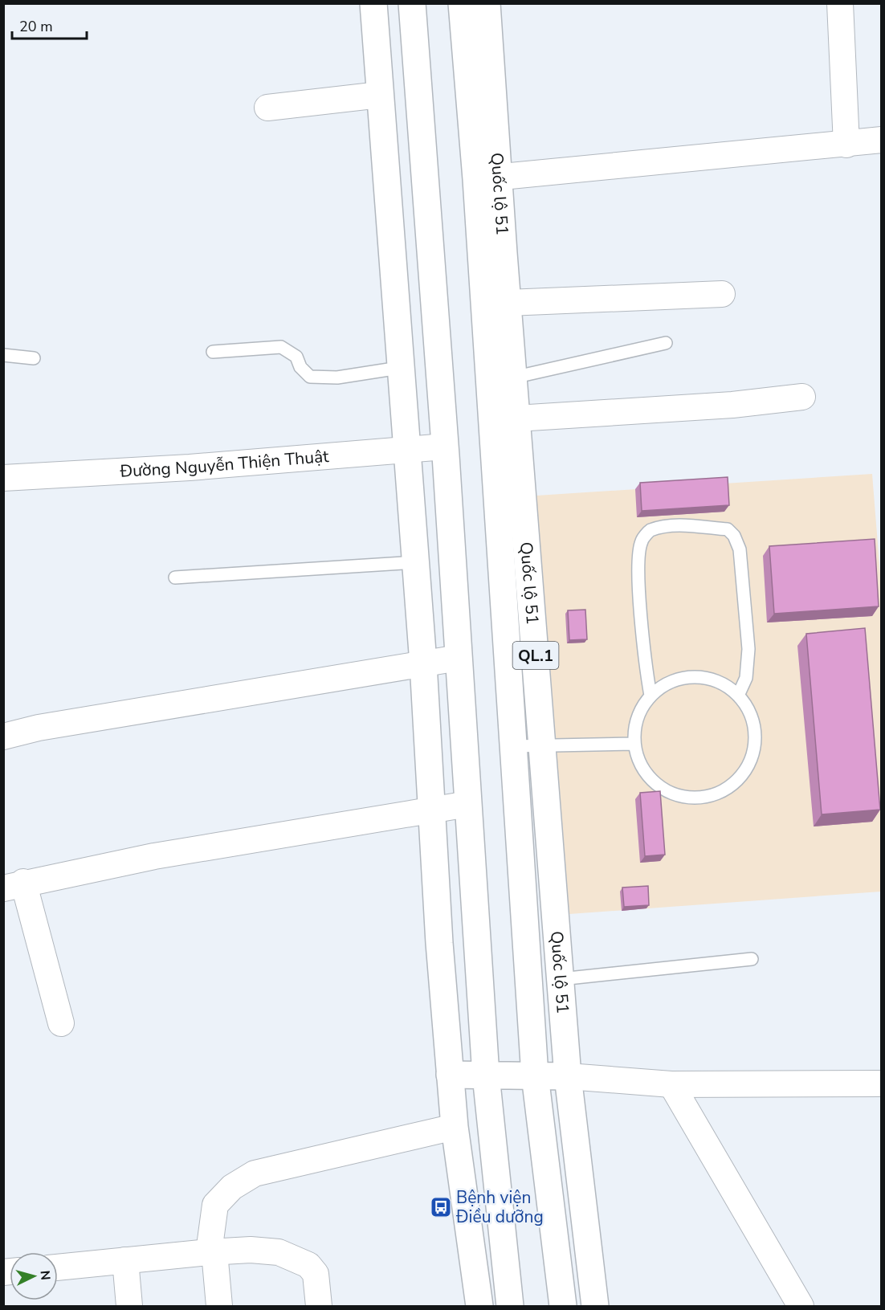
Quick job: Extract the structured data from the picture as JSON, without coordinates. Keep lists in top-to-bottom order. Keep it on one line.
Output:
{"streets":{"main road":["Quốc lộ 51","QL.1"],"street":["Đường Nguyễn Thiện Thuật"]},"places":{"bus stop":["Bệnh viện Điều dưỡng"]},"scale_bar":"20 m","north":"right"}
